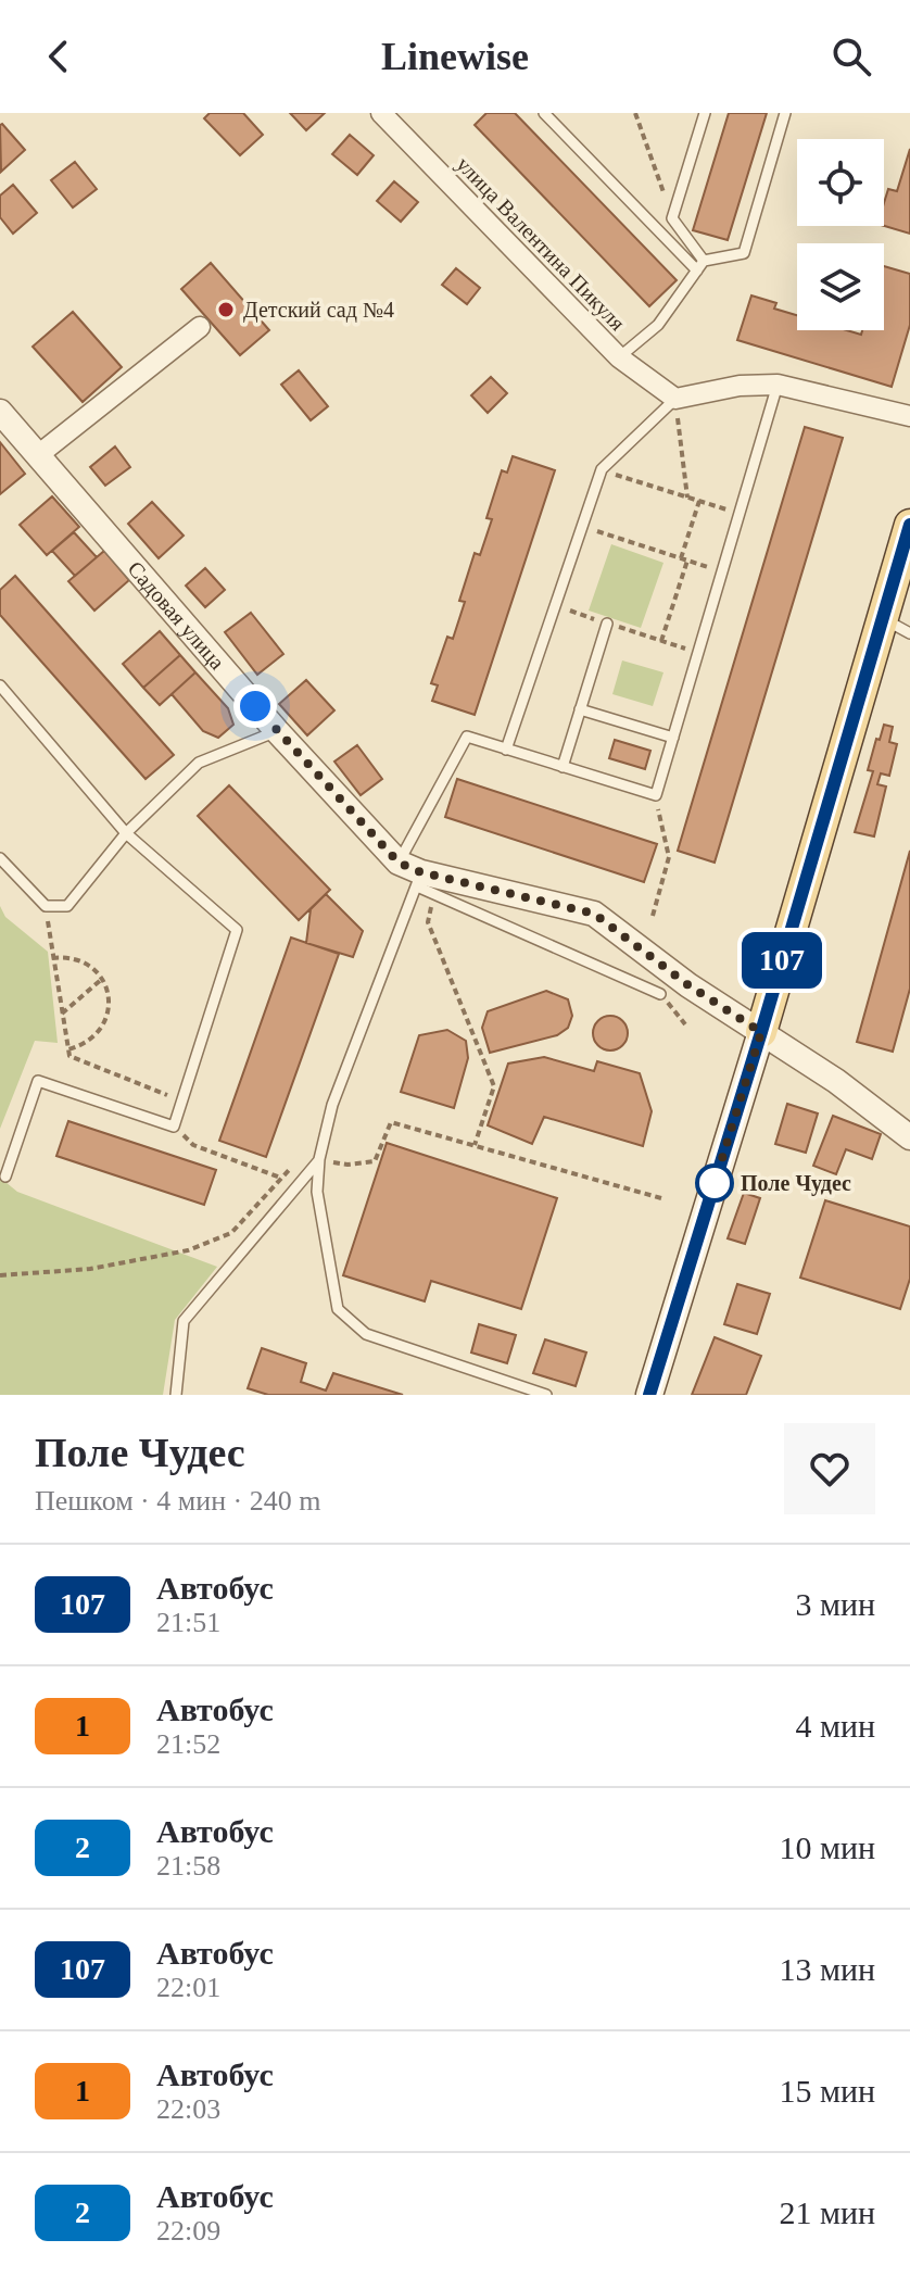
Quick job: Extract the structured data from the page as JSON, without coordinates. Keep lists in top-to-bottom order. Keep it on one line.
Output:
{"streets":{"street":["улица Валентина Пикуля","Садовая улица"]},"places":["Детский сад №4","Поле Чудес"],"lines":["bus line 107"],"page":{"header":"Linewise","on_map":"107","heading":["Поле Чудес","Пешком · 4 мин · 240 m"],"list":[{"mark":"107","name":"Автобус","note":"21:51","value":"3 мин"},{"mark":"1","name":"Автобус","note":"21:52","value":"4 мин"},{"mark":"2","name":"Автобус","note":"21:58","value":"10 мин"},{"mark":"107","name":"Автобус","note":"22:01","value":"13 мин"},{"mark":"1","name":"Автобус","note":"22:03","value":"15 мин"},{"mark":"2","name":"Автобус","note":"22:09","value":"21 мин"}]}}
